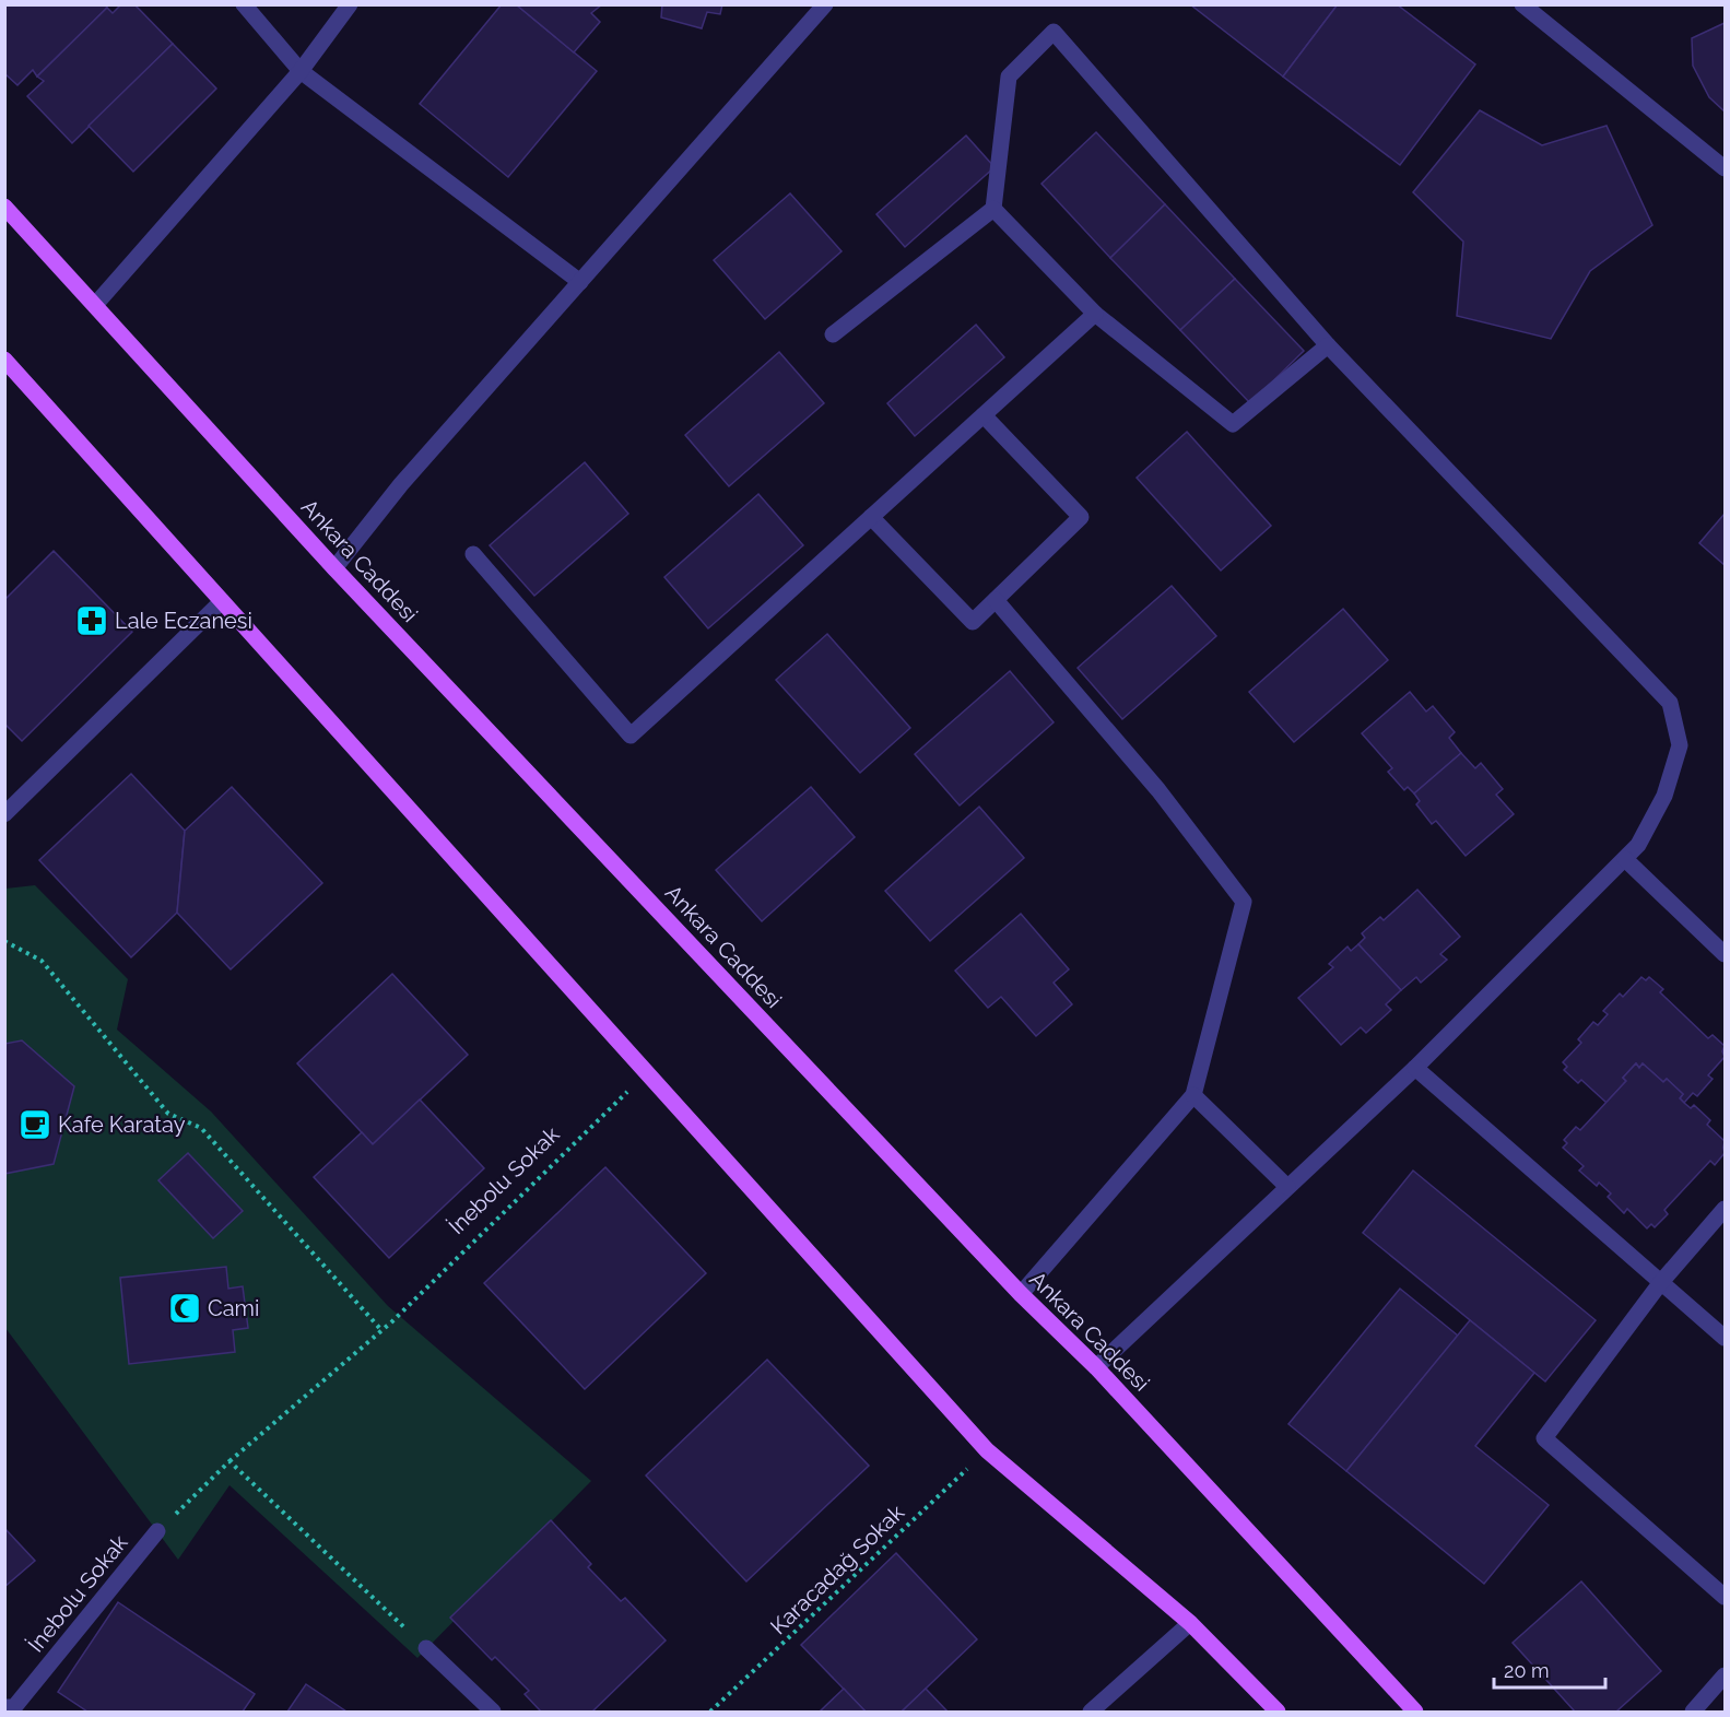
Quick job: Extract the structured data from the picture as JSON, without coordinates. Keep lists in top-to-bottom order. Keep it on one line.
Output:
{"streets":{"main road":["Ankara Caddesi"],"street":["İnebolu Sokak"],"path":["Karacadağ Sokak"]},"places":{"pharmacy":["Lale Eczanesi"],"cafe":["Kafe Karatay"],"mosque":["Cami"]},"scale_bar":"20 m"}
